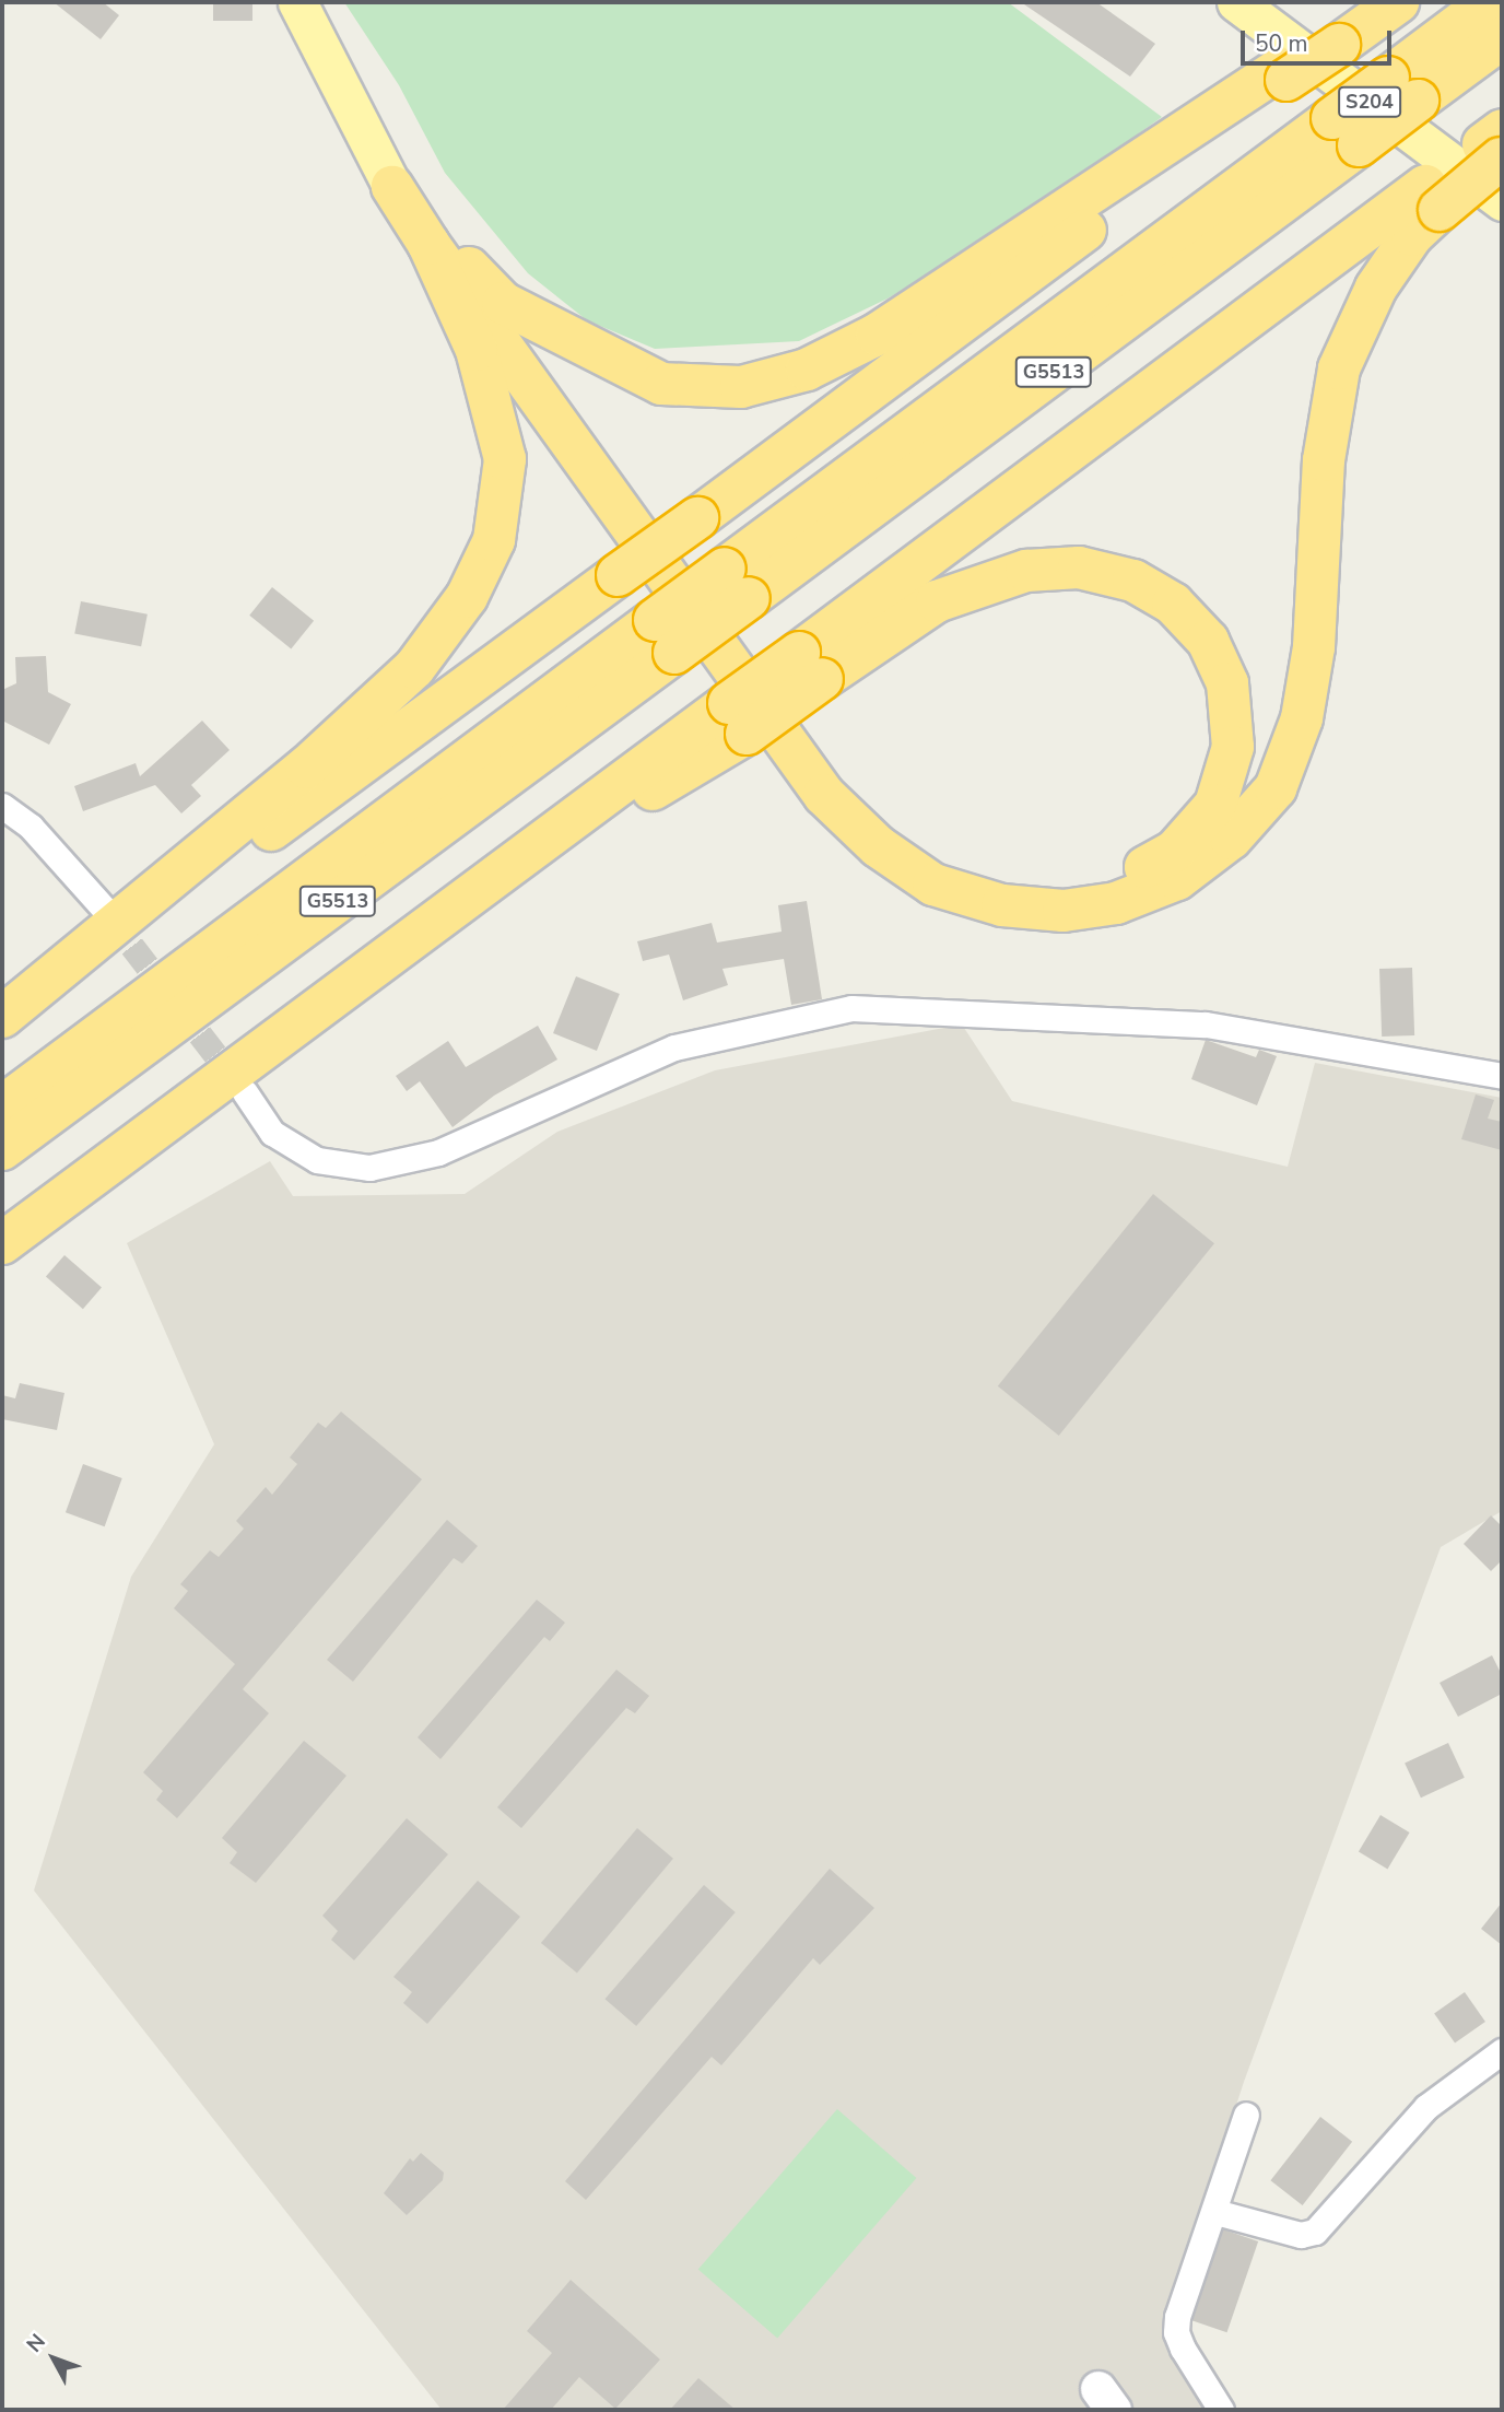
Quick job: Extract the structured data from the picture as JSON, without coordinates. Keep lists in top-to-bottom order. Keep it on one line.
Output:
{"streets":{"highway":["G5513"],"main road":["S204"]},"scale_bar":"50 m","north":"top left"}
